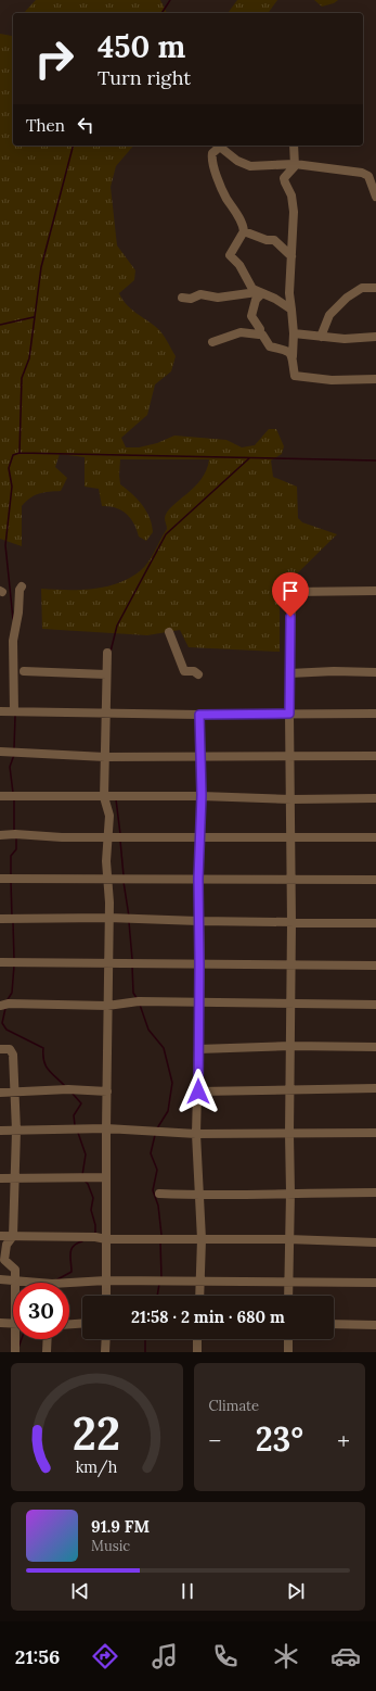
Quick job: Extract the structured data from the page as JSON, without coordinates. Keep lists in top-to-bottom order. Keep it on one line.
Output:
{"page":{"turn":["450 m","Turn right"],"then":"Then","limit":"30","trip":"21:58 · 2 min · 680 m","tile":"Climate","heat":["−","23°","+"],"song":["91.9 FM","Music"],"tabs":"21:56","gauge":["22","km/h"]}}
